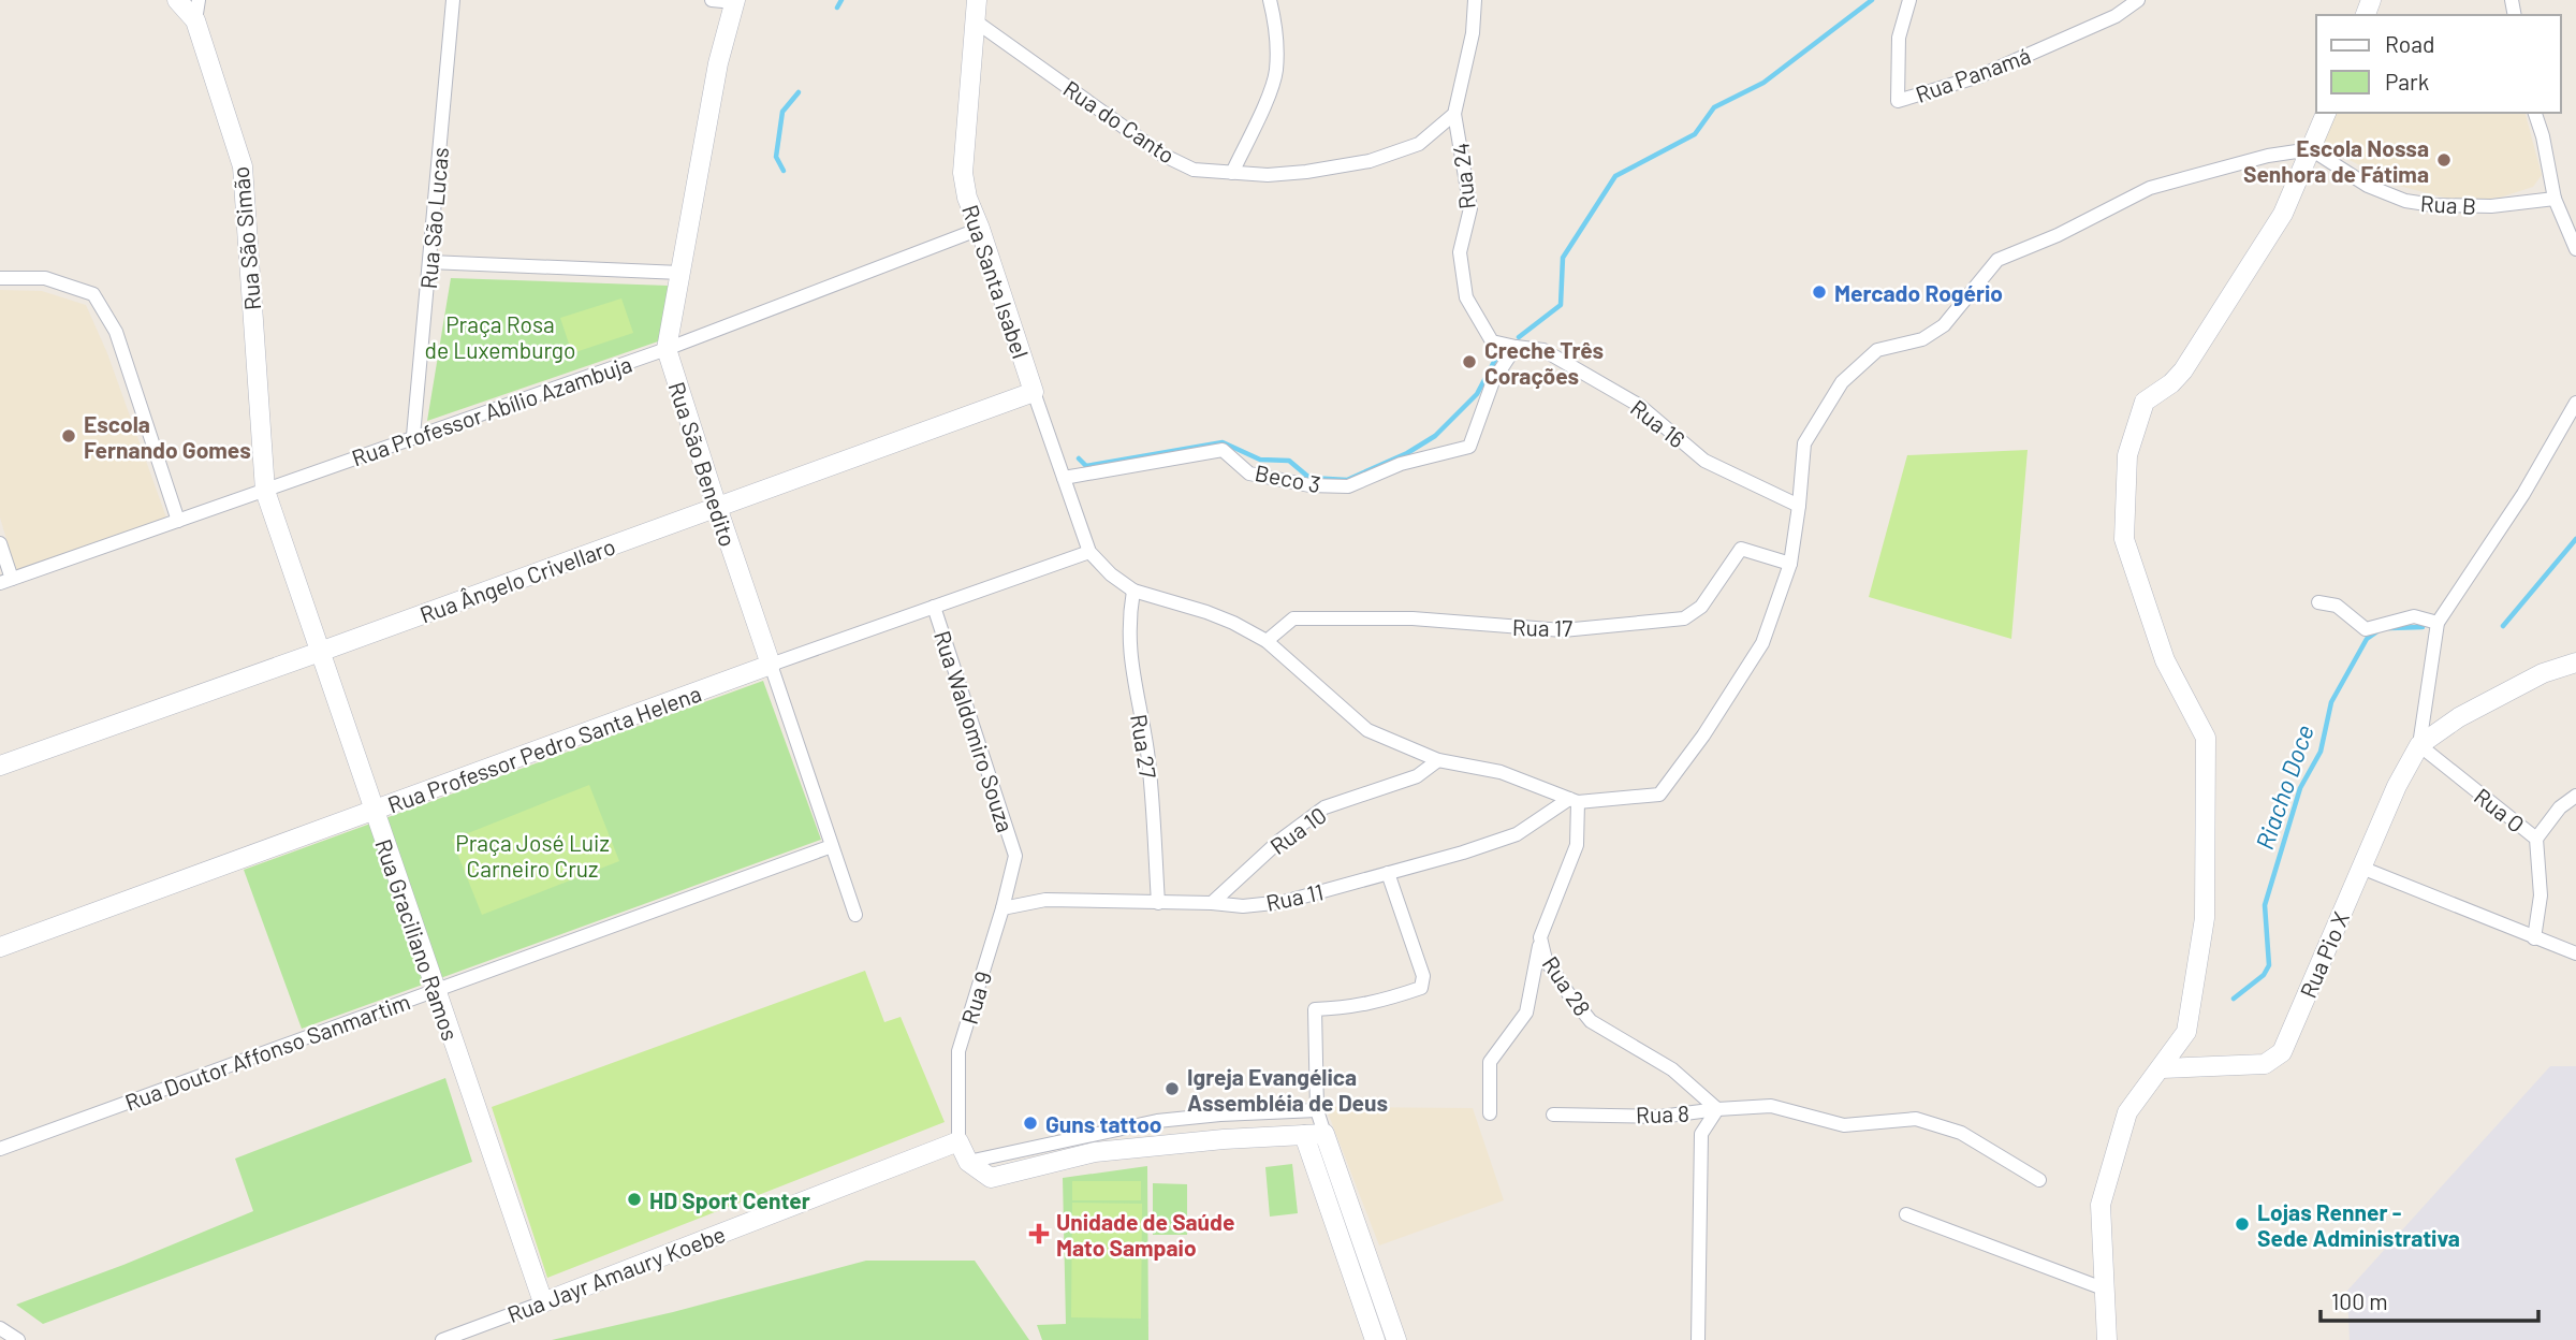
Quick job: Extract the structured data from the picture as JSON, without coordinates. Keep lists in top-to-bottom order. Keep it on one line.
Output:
{"streets":{"street":["Rua Panamá","Rua do Canto","Rua 24","Rua B","Rua São Lucas","Rua São Simão","Rua Santa Isabel","Rua Professor Abílio Azambuja","Rua 16","Rua São Benedito","Beco 3","Rua Ângelo Crivellaro","Rua 17","Rua Waldomiro Souza","Rua 27","Rua Professor Pedro Santa Helena","Rua O","Rua 10","Rua 11","Rua Graciliano Ramos","Rua Pio X","Rua 28","Rua 9","Rua Doutor Affonso Sanmartim","Rua 8","Rua Jayr Amaury Koebe"]},"crossings":[["Rua do Canto","Rua 24"],["Rua do Canto","Rua Santa Isabel"],["Rua 24","Rua 16"],["Rua 24","Beco 3"],["Rua São Lucas","Rua Professor Abílio Azambuja"],["Rua São Simão","Rua Professor Abílio Azambuja"],["Rua São Simão","Rua Graciliano Ramos"],["Rua Santa Isabel","Rua Professor Abílio Azambuja"],["Rua Santa Isabel","Beco 3"],["Rua Santa Isabel","Rua Ângelo Crivellaro"],["Rua Santa Isabel","Rua Professor Pedro Santa Helena"],["Rua Professor Abílio Azambuja","Rua São Benedito"],["Rua Professor Abílio Azambuja","Rua Graciliano Ramos"],["Rua 16","Beco 3"],["Rua São Benedito","Rua Ângelo Crivellaro"],["Rua São Benedito","Rua Professor Pedro Santa Helena"],["Rua São Benedito","Rua Doutor Affonso Sanmartim"],["Rua Ângelo Crivellaro","Rua Graciliano Ramos"],["Rua Waldomiro Souza","Rua Professor Pedro Santa Helena"],["Rua Waldomiro Souza","Rua 9"],["Rua 27","Rua 11"],["Rua Professor Pedro Santa Helena","Rua Graciliano Ramos"],["Rua O","Rua Pio X"],["Rua 10","Rua 11"],["Rua 11","Rua 28"],["Rua 11","Rua 9"],["Rua Graciliano Ramos","Rua Doutor Affonso Sanmartim"],["Rua Graciliano Ramos","Rua Jayr Amaury Koebe"],["Rua 28","Rua 8"],["Rua 9","Rua Jayr Amaury Koebe"]],"water":["Riacho Doce"],"parks":["Praça Rosa de Luxemburgo","Praça José Luiz Carneiro Cruz"],"places":{"other":["Escola Nossa Senhora de Fátima","Mercado Rogério","Creche Três Corações","Escola Fernando Gomes","Igreja Evangélica Assembléia de Deus","Guns tattoo","HD Sport Center","Lojas Renner - Sede Administrativa"],"health":["Unidade de Saúde Mato Sampaio"]},"legend":["Road","Park"],"scale_bar":"100 m"}
